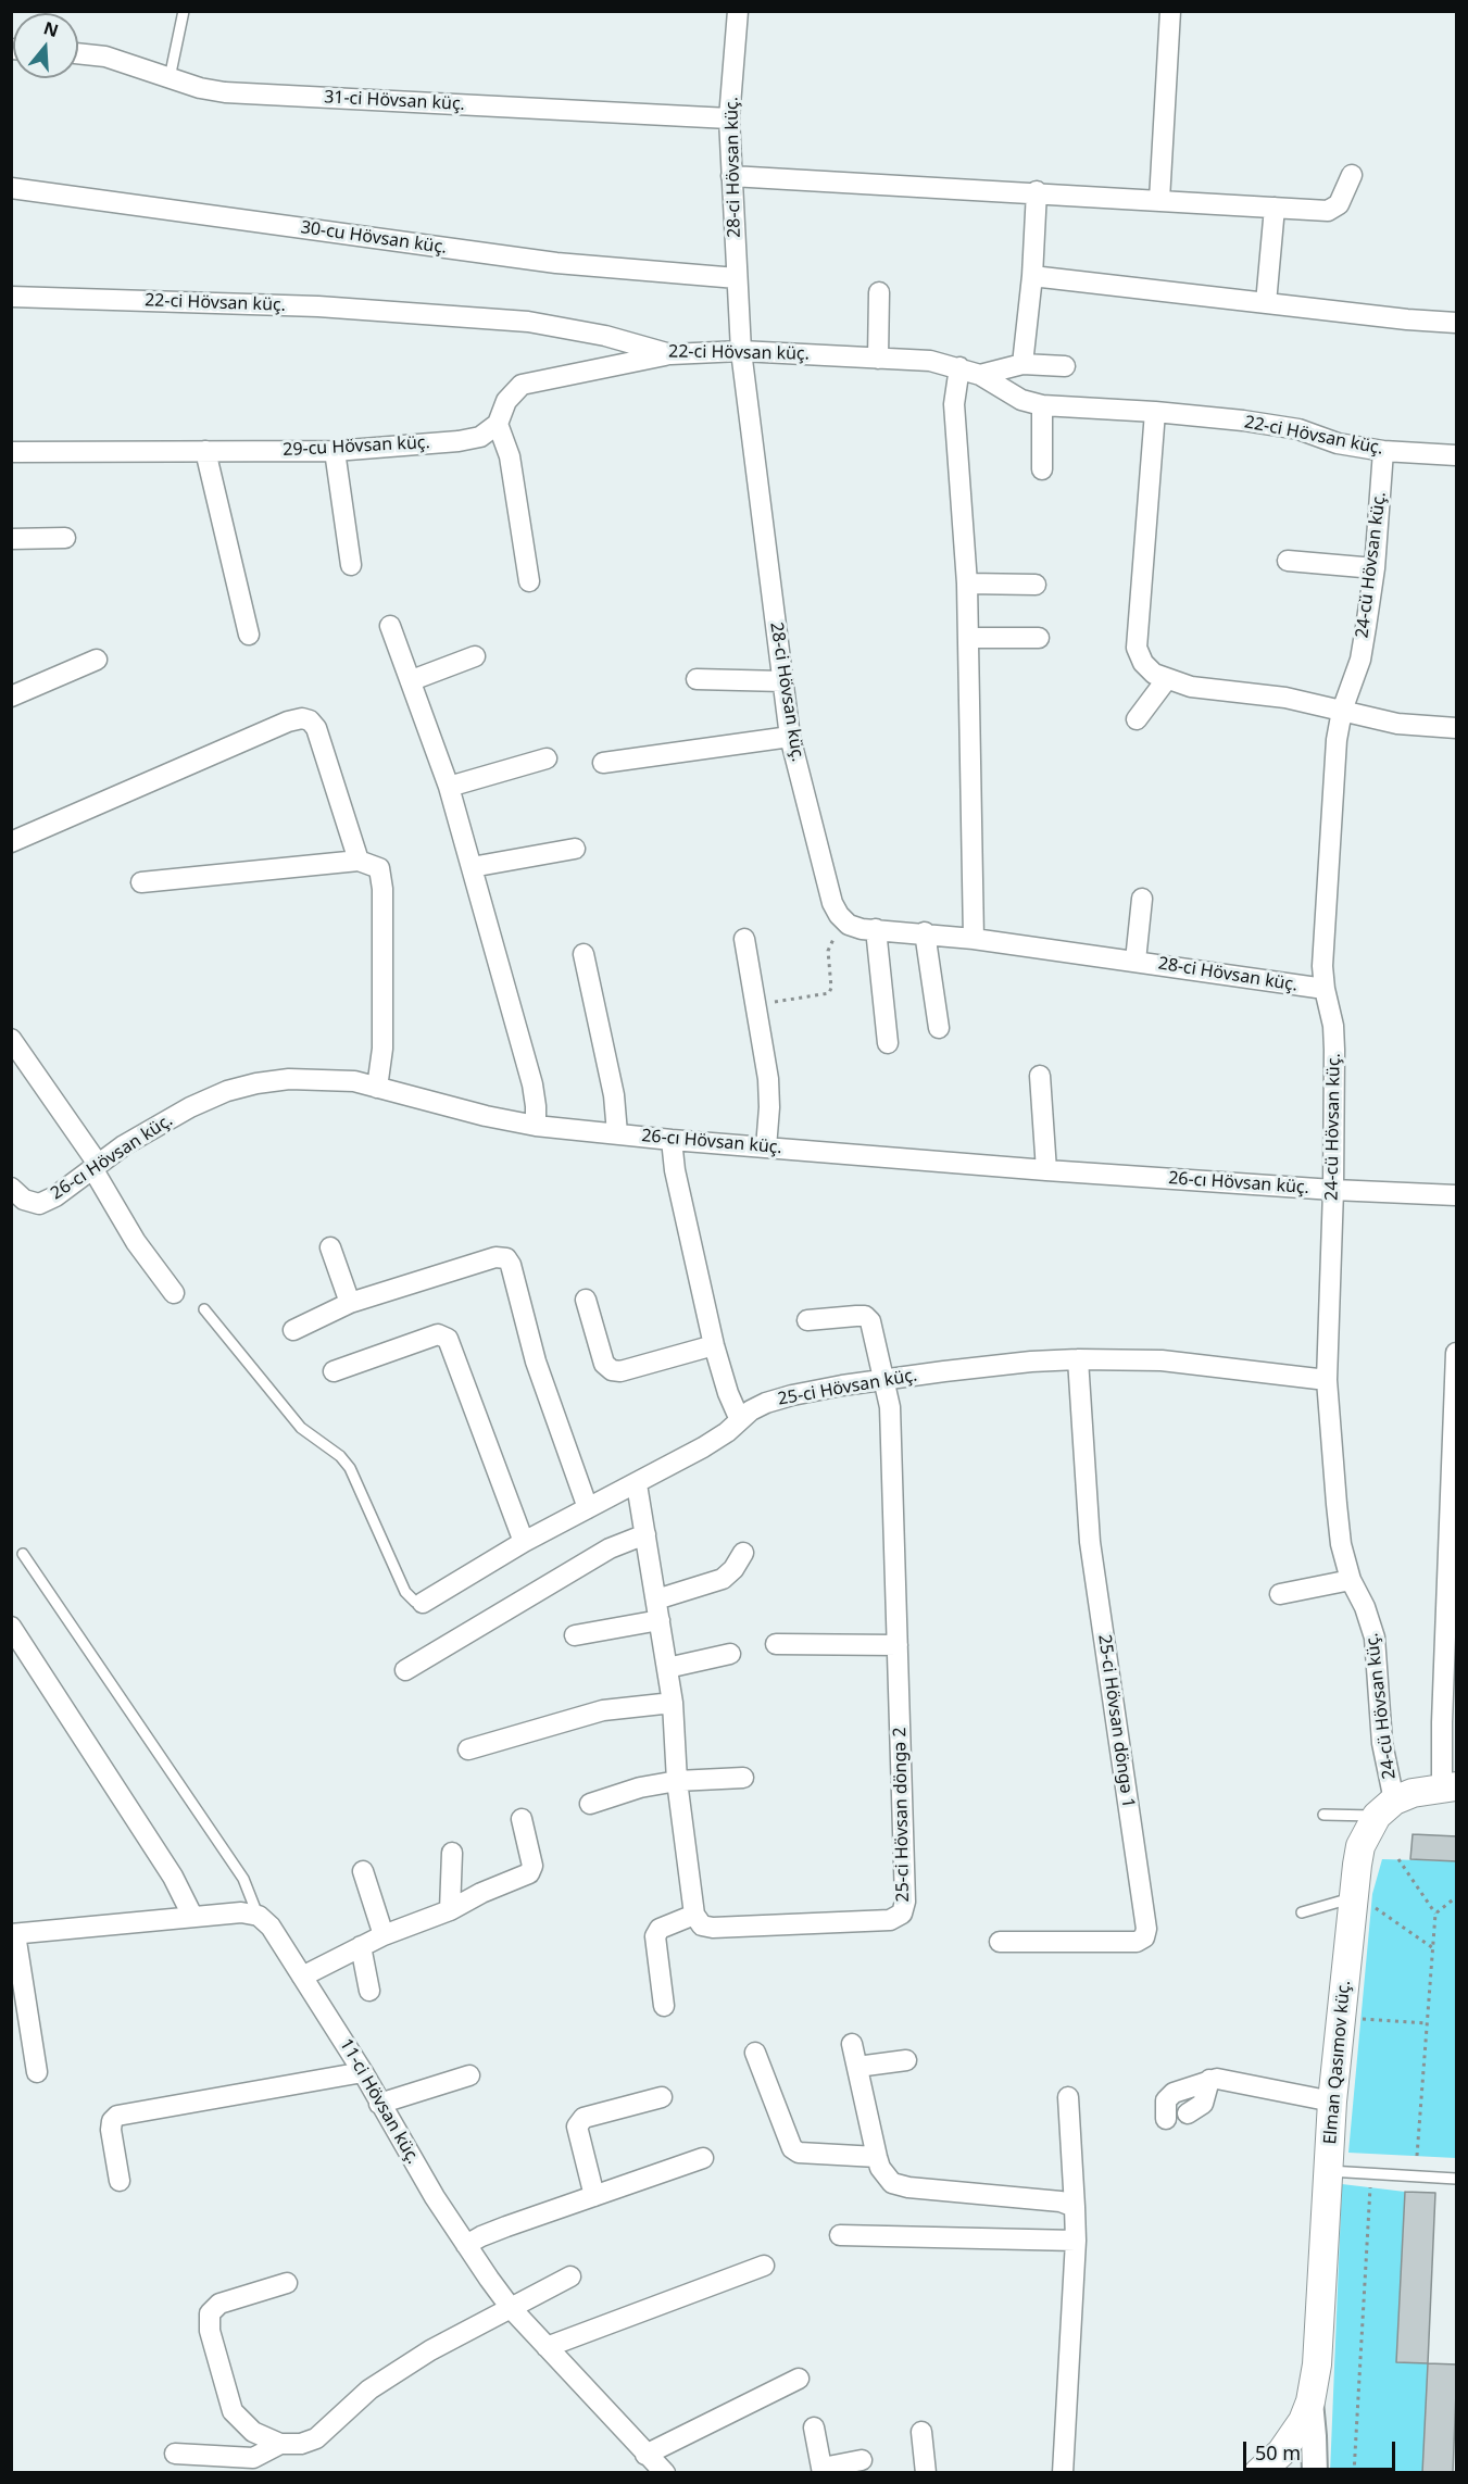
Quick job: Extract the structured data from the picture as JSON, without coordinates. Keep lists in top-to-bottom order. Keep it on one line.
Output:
{"streets":{"main road":["Elman Qasımov küç."],"street":["31-ci Hövsan küç.","28-ci Hövsan küç.","30-cu Hövsan küç.","22-ci Hövsan küç.","29-cu Hövsan küç.","24-cü Hövsan küç.","26-cı Hövsan küç.","25-ci Hövsan küç.","25-ci Hövsan döngə 1","25-ci Hövsan döngə 2","11-ci Hövsan küç."]},"crossings":[["31-ci Hövsan küç.","28-ci Hövsan küç."],["28-ci Hövsan küç.","30-cu Hövsan küç."],["28-ci Hövsan küç.","22-ci Hövsan küç."],["28-ci Hövsan küç.","24-cü Hövsan küç."],["22-ci Hövsan küç.","24-cü Hövsan küç."],["24-cü Hövsan küç.","26-cı Hövsan küç."],["24-cü Hövsan küç.","25-ci Hövsan küç."],["24-cü Hövsan küç.","Elman Qasımov küç."],["25-ci Hövsan küç.","25-ci Hövsan döngə 1"],["25-ci Hövsan küç.","25-ci Hövsan döngə 2"]],"scale_bar":"50 m","north":"top"}
